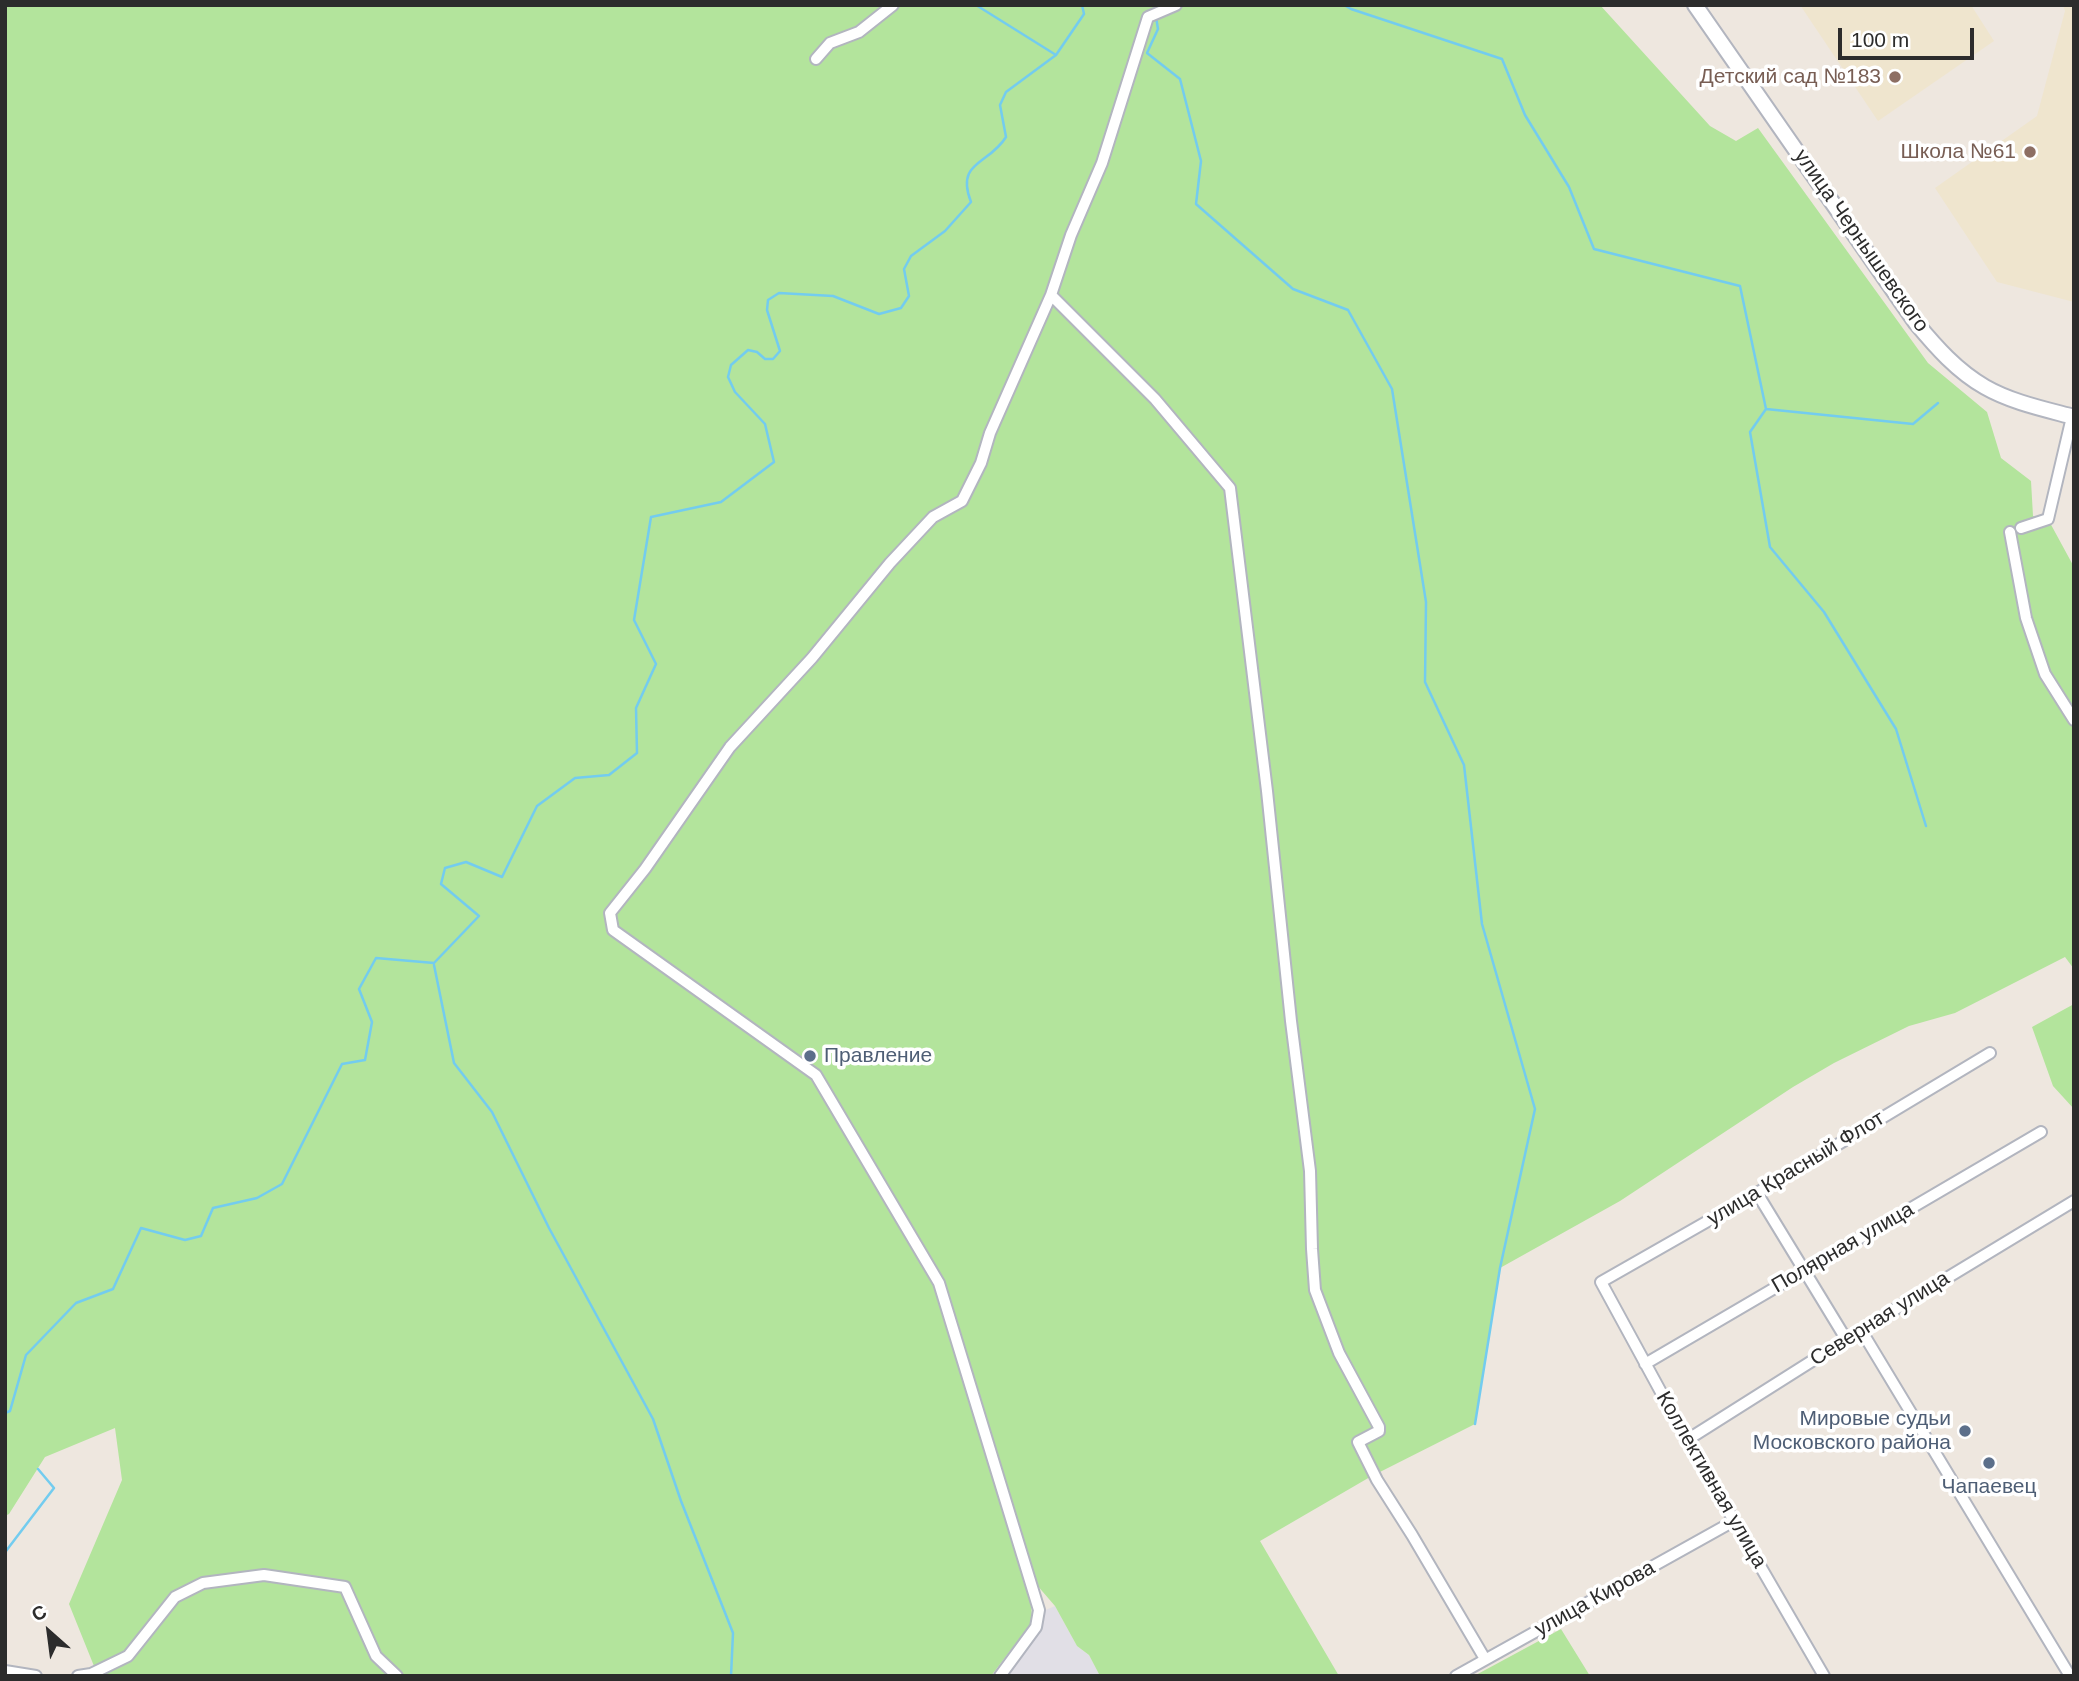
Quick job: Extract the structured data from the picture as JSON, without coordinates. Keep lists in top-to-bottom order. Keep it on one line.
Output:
{"streets":{"street":["улица Чернышевского","улица Красный Флот","Полярная улица","Северная улица","Коллективная улица","улица Кирова"]},"crossings":[["улица Красный Флот","Коллективная улица"],["Полярная улица","Коллективная улица"],["Северная улица","Коллективная улица"],["Коллективная улица","улица Кирова"]],"places":["Детский сад №183","Школа №61","Правление","Мировые судьи Московского района","Чапаевец"],"scale_bar":"100 m","north":"top left"}
